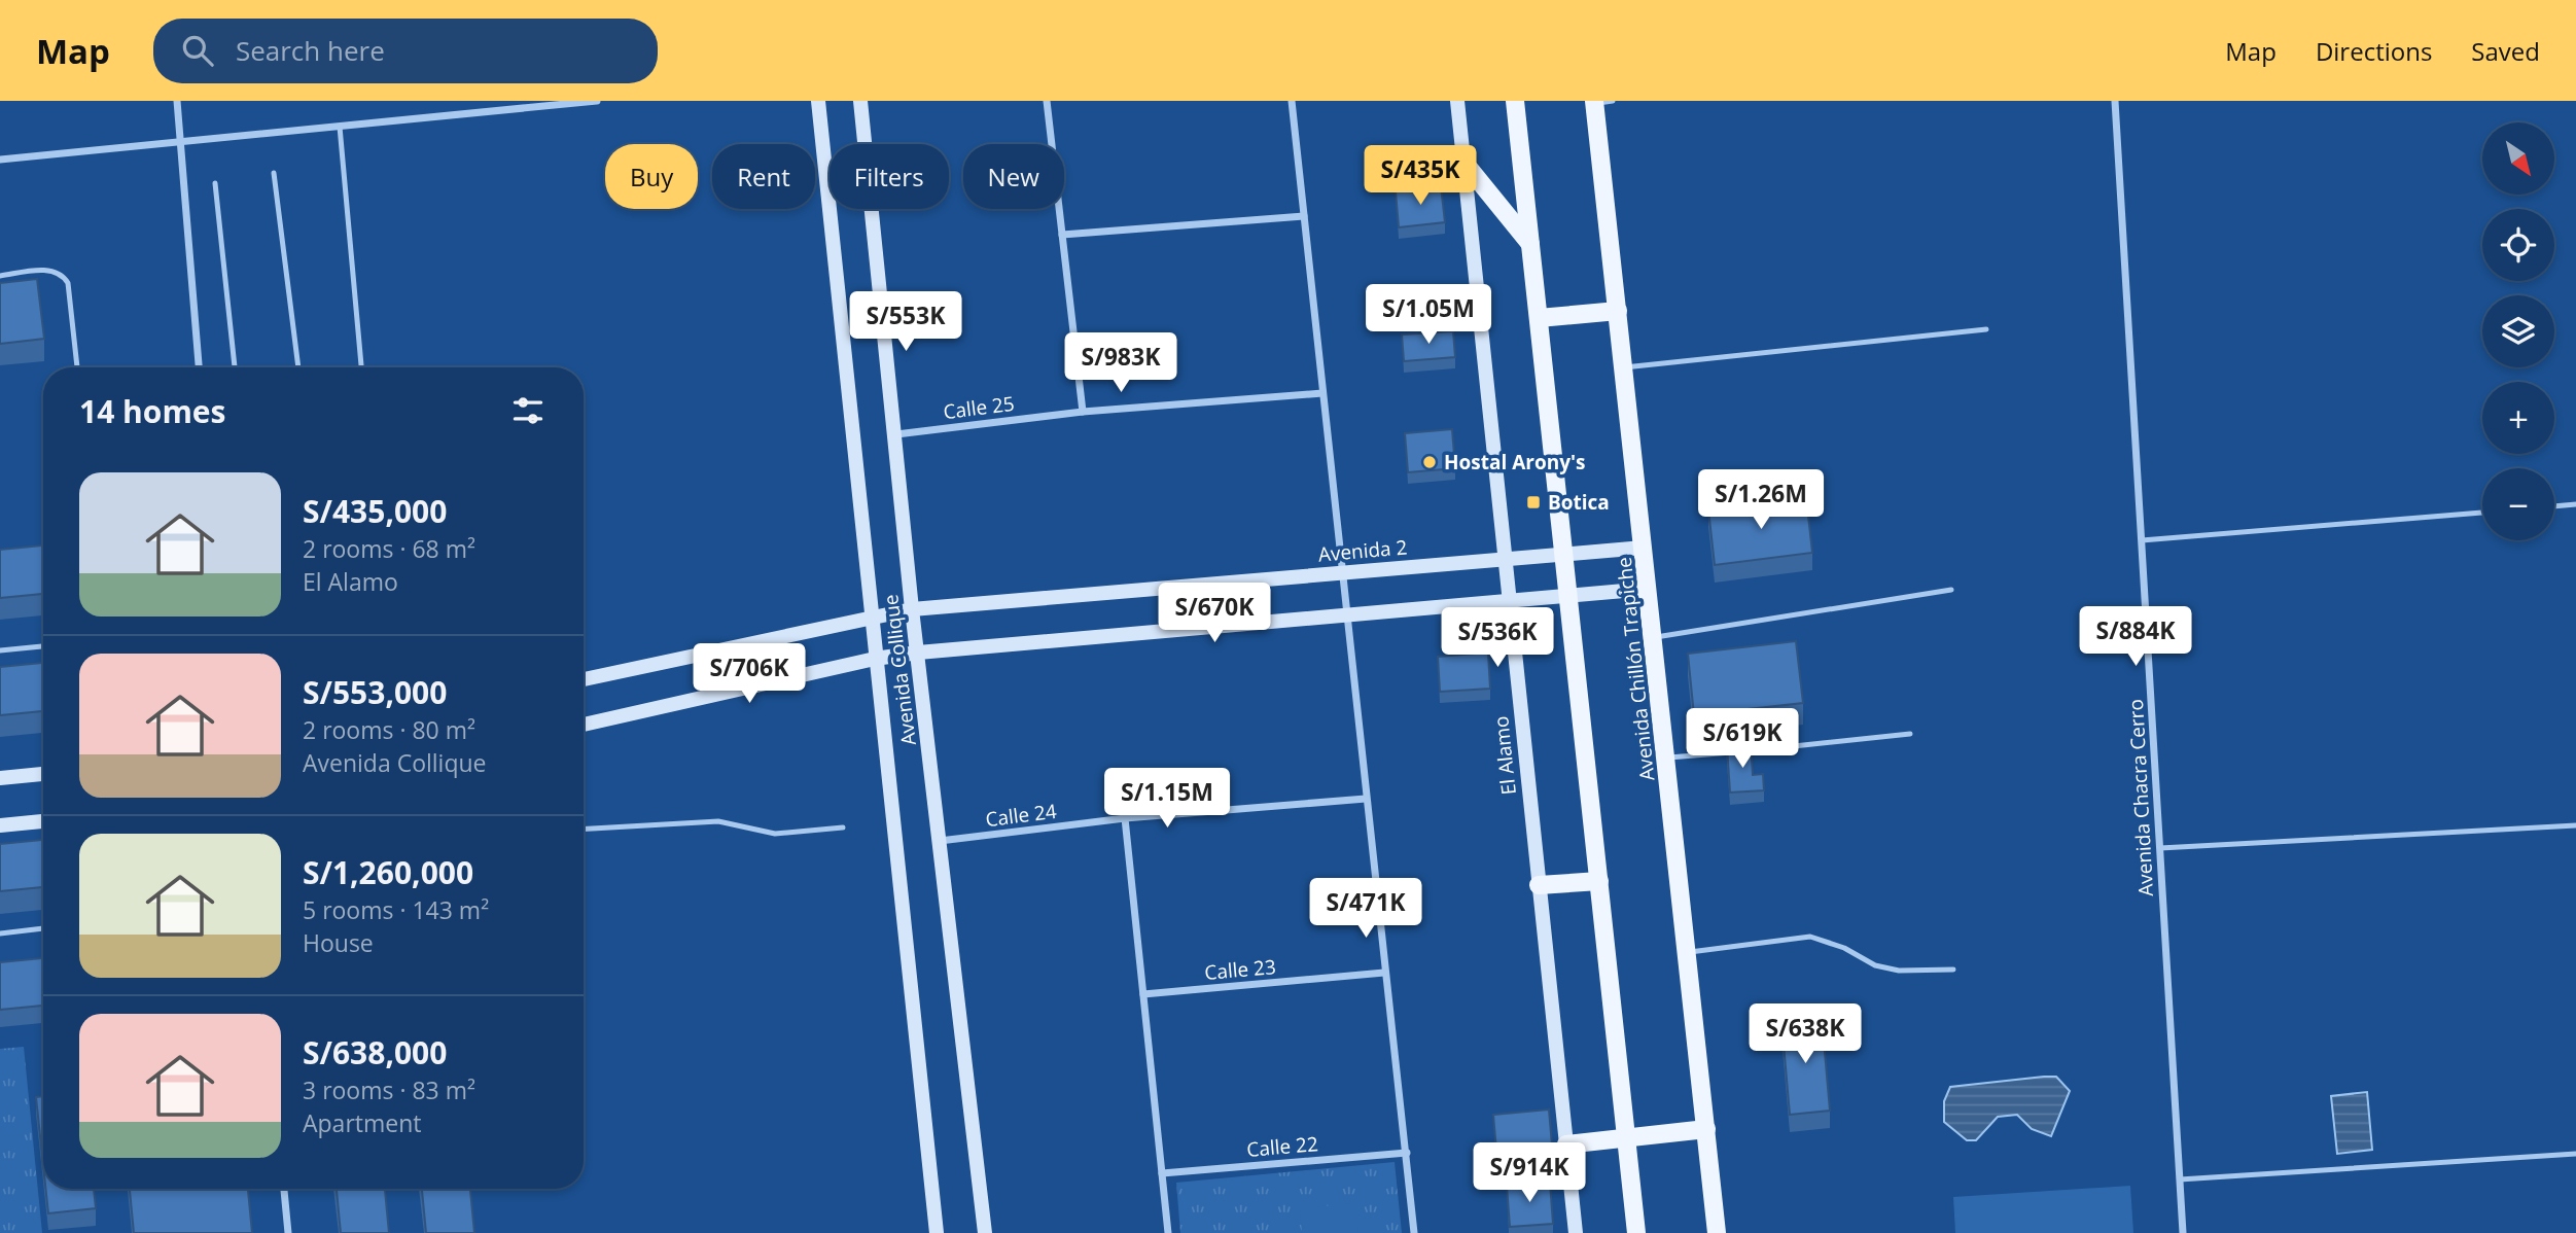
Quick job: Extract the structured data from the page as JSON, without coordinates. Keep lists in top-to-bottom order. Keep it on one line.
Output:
{"streets":{"main road":["Avenida Chillón Trapiche"],"street":["Calle 25","Avenida 2","Avenida Collique","El Alamo","Avenida Chacra Cerro","Calle 24","Calle 23","Calle 22"]},"crossings":[["Calle 25","Avenida Collique"],["Avenida 2","Avenida Chillón Trapiche"],["Avenida 2","Avenida Collique"],["Avenida 2","El Alamo"],["Avenida Collique","Calle 24"]],"places":{"other":["Hostal Arony's"],"transit":["Botica"]},"north":"bottom right","page":{"header":"Map","search":"Search here","nav":["Map","Directions","Saved"],"map_buttons":["+","−"],"chip":["Buy","Rent","Filters","New"],"price":["S/435K","S/1.05M","S/553K","S/983K","S/1.26M","S/670K","S/884K","S/536K","S/706K","S/619K","S/1.15M","S/471K","S/638K","S/914K"],"heading":"14 homes","list":[{"name":"S/435,000","note":"2 rooms · 68 m² · El Alamo"},{"name":"S/553,000","note":"2 rooms · 80 m² · Avenida Collique"},{"name":"S/1,260,000","note":"5 rooms · 143 m² · House"},{"name":"S/638,000","note":"3 rooms · 83 m² · Apartment"}]}}
